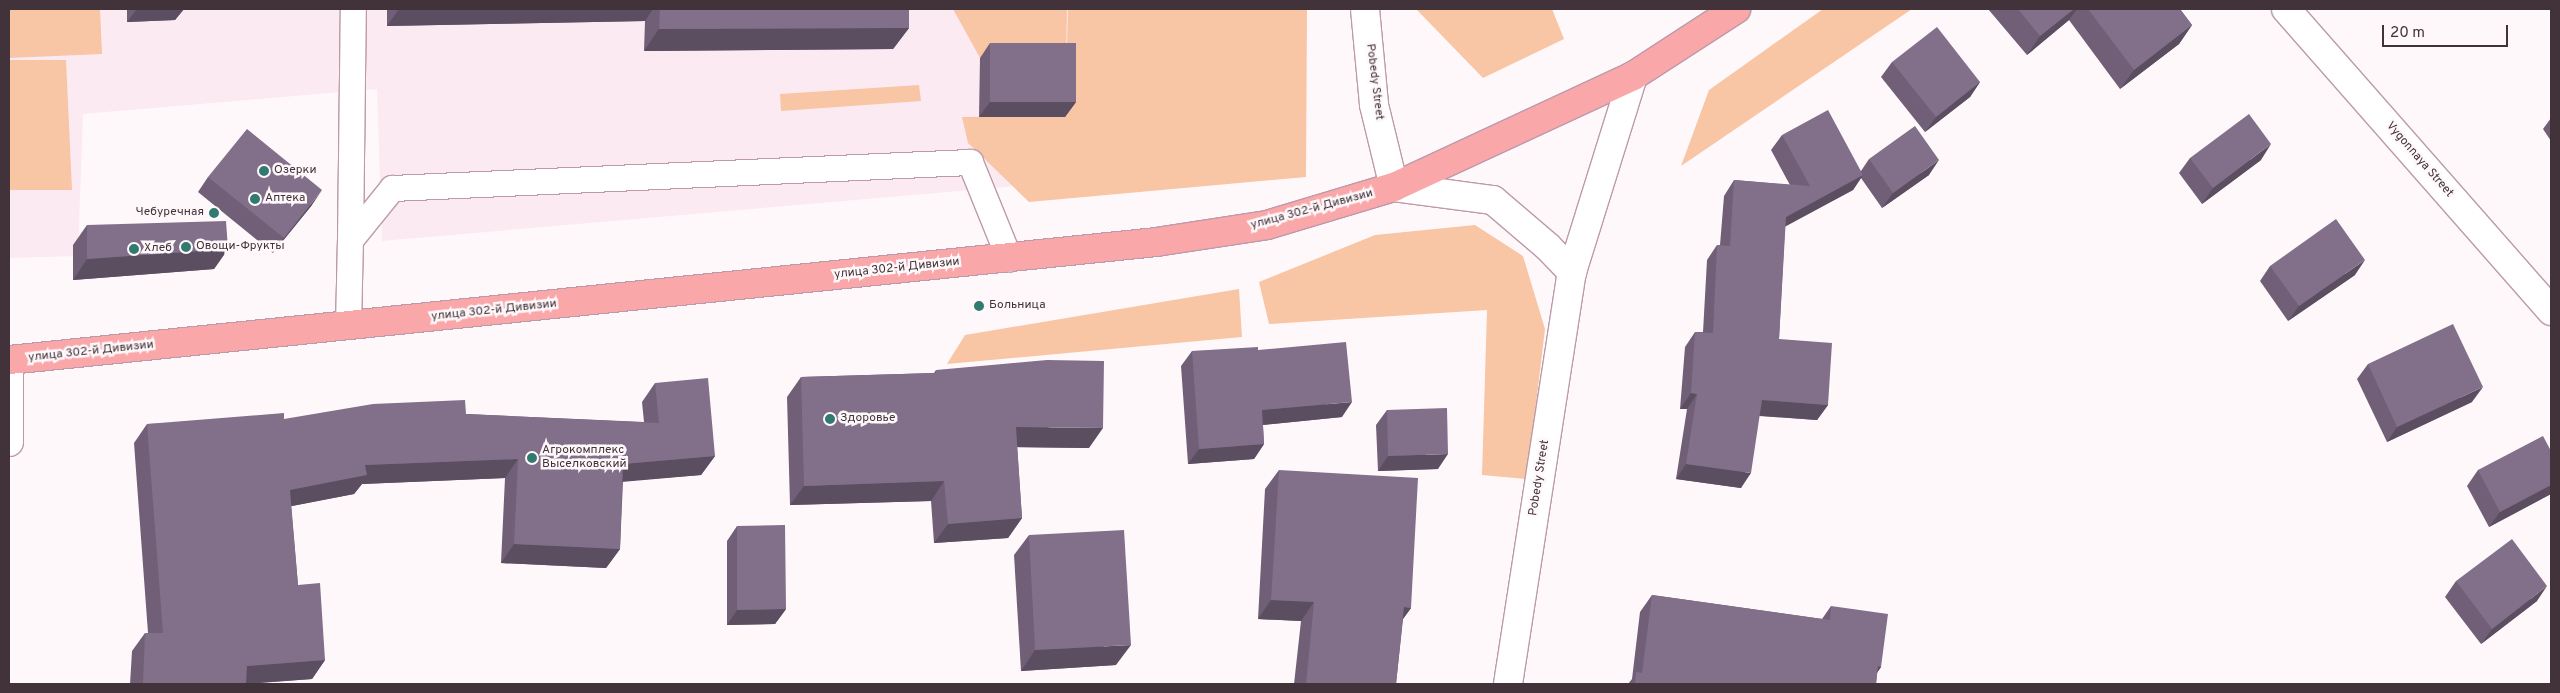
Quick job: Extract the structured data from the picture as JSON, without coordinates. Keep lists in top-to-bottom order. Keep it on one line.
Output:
{"streets":{"main road":["улица 302-й Дивизии"],"street":["Pobedy Street","Vygonnaya Street"]},"crossings":[["Pobedy Street","улица 302-й Дивизии"]],"places":["Озерки","Аптека","Чебуречная","Овощи-Фрукты","Хлеб","Больница","Здоровье","Агрокомплекс Выселковский"],"scale_bar":"20 m"}
